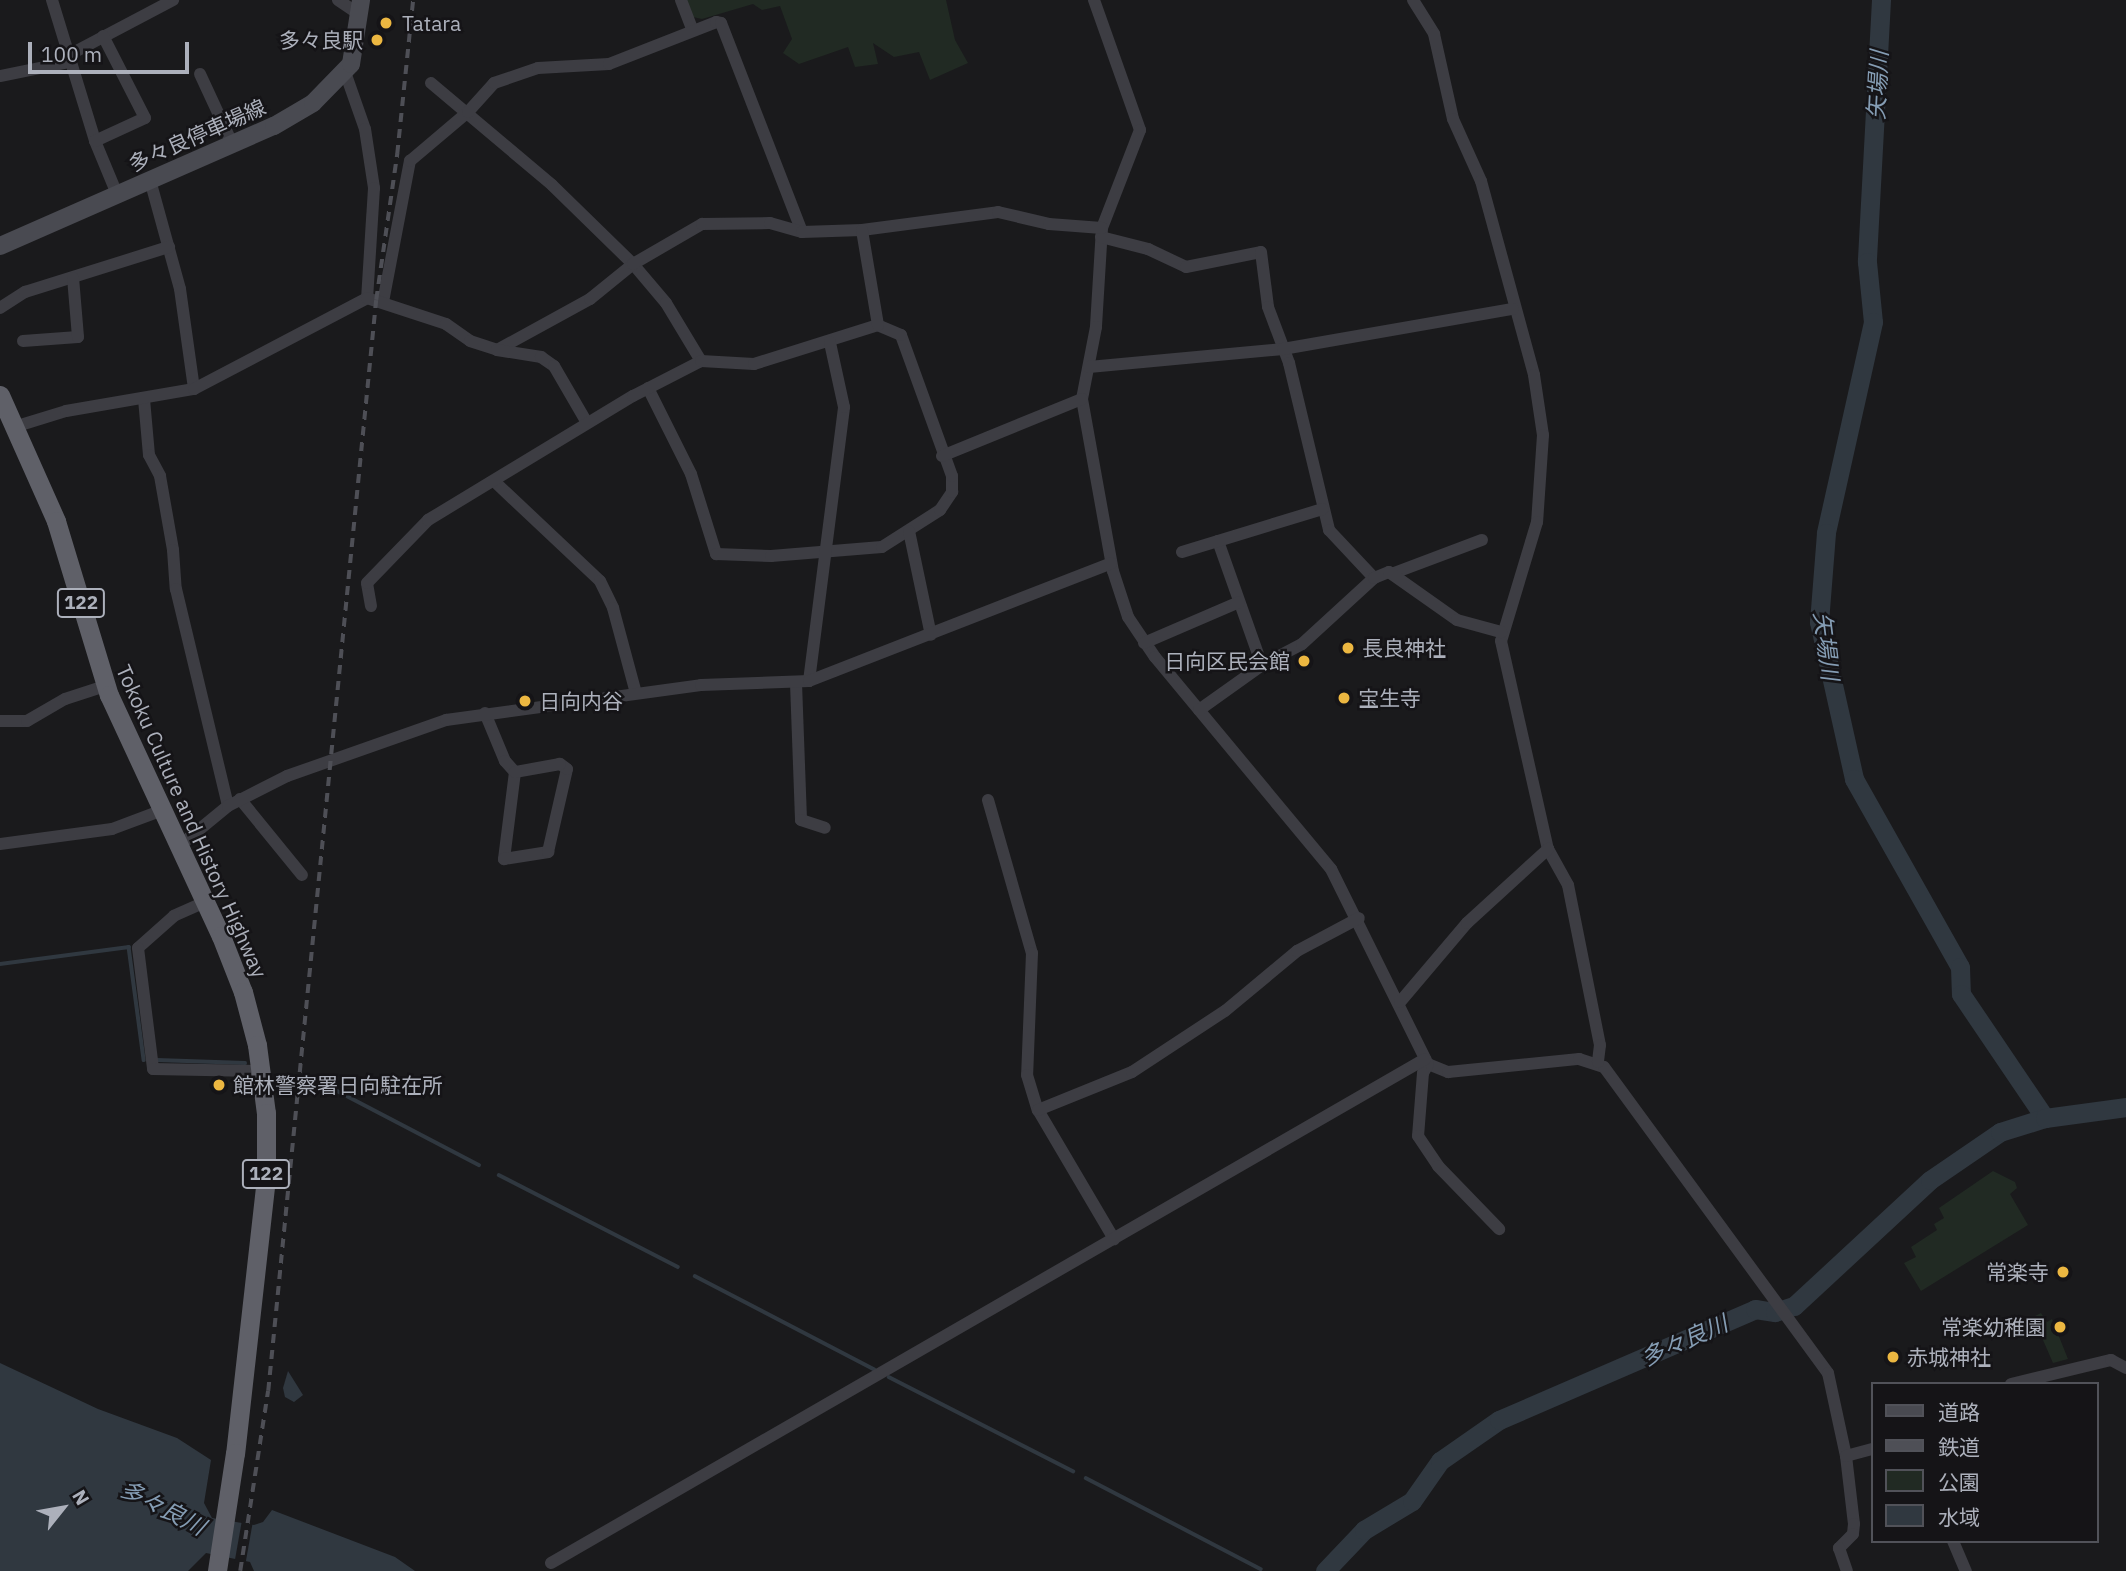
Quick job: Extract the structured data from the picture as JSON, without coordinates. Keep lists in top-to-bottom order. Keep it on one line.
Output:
{"streets":{"highway":["122","Tokoku Culture and History Highway"],"main road":["多々良停車場線"]},"water":["矢場川","多々良川"],"places":["Tatara","多々良駅","長良神社","日向区民会館","宝生寺","日向内谷","館林警察署日向駐在所","常楽寺","常楽幼稚園","赤城神社"],"legend":["道路","鉄道","公園","水域"],"scale_bar":"100 m","north":"top right"}
